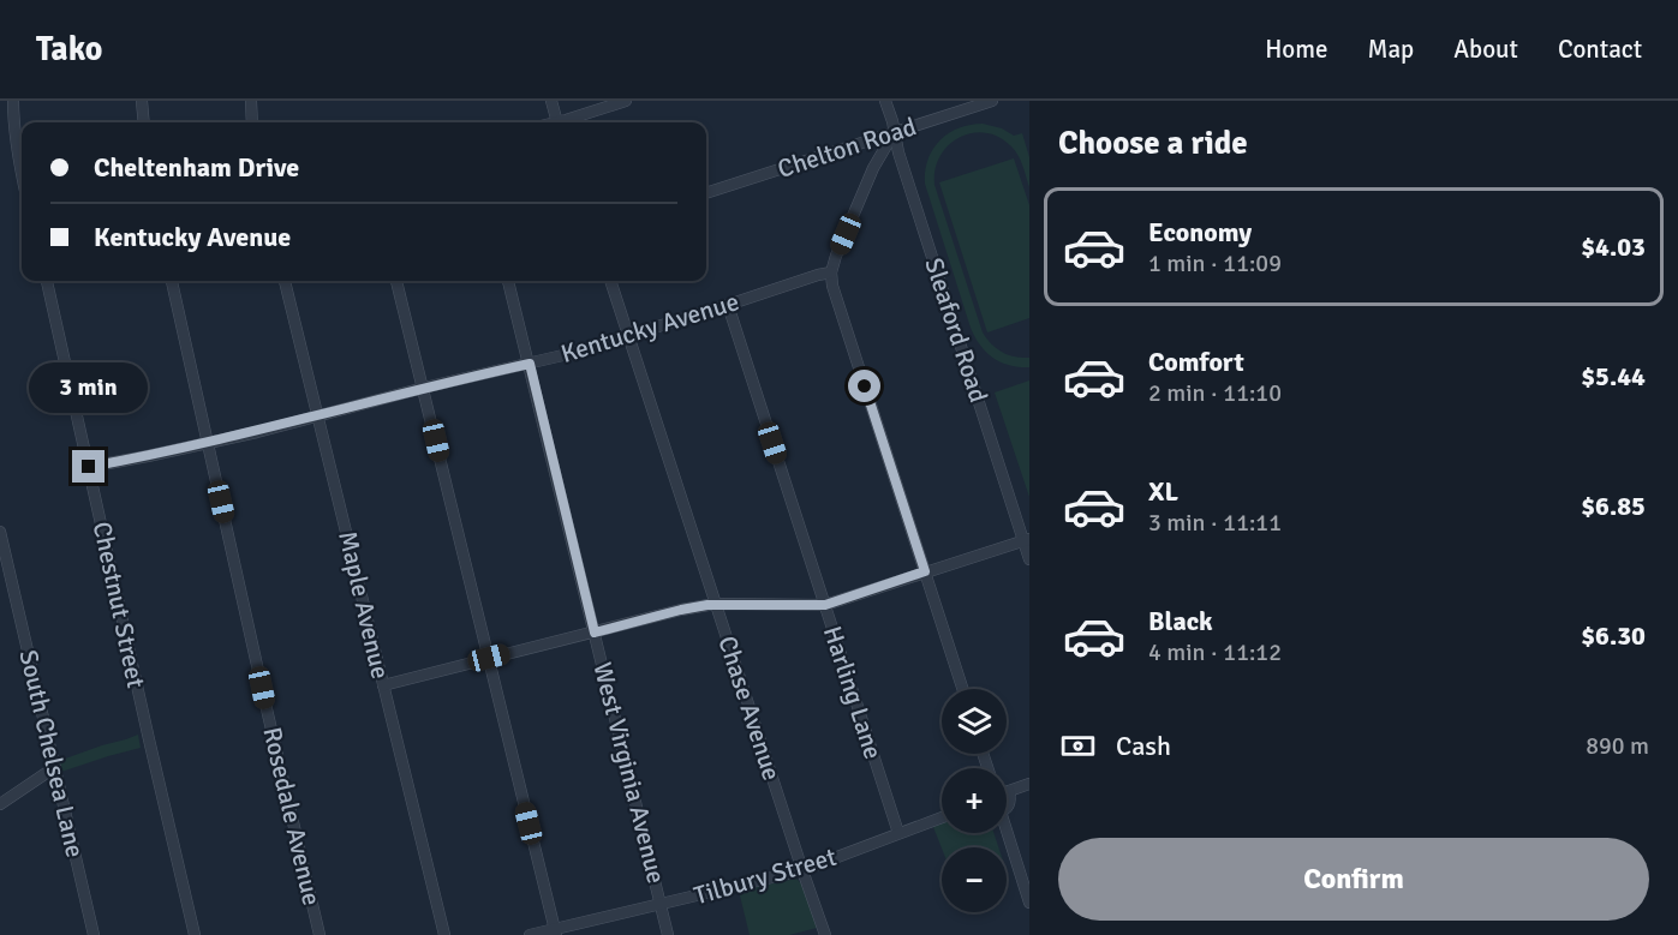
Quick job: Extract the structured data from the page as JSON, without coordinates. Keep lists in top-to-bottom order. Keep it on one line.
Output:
{"streets":{"street":["Chelton Road","Kentucky Avenue","Sleaford Road","Chestnut Street","Maple Avenue","Harling Lane","Chase Avenue","South Chelsea Lane","West Virginia Avenue","Rosedale Avenue","Tilbury Street"]},"crossings":[["Chelton Road","Sleaford Road"],["Kentucky Avenue","Chestnut Street"],["Kentucky Avenue","Maple Avenue"],["Kentucky Avenue","Harling Lane"],["Kentucky Avenue","Chase Avenue"],["Kentucky Avenue","West Virginia Avenue"],["Kentucky Avenue","Rosedale Avenue"],["Harling Lane","Tilbury Street"],["Chase Avenue","Tilbury Street"],["West Virginia Avenue","Tilbury Street"]],"page":{"header":"Tako","nav":["Home","Map","About","Contact"],"heading":"Choose a ride","banner":["Cheltenham Drive","Kentucky Avenue"],"list":[{"name":"Economy","note":"1 min · 11:09","value":"$4.03"},{"name":"Comfort","note":"2 min · 11:10","value":"$5.44"},{"name":"XL","note":"3 min · 11:11","value":"$6.85"},{"name":"Black","note":"4 min · 11:12","value":"$6.30"}],"bubble":"3 min","map_buttons":["+","−"],"pay":["Cash","890 m"],"buttons":"Confirm"}}
